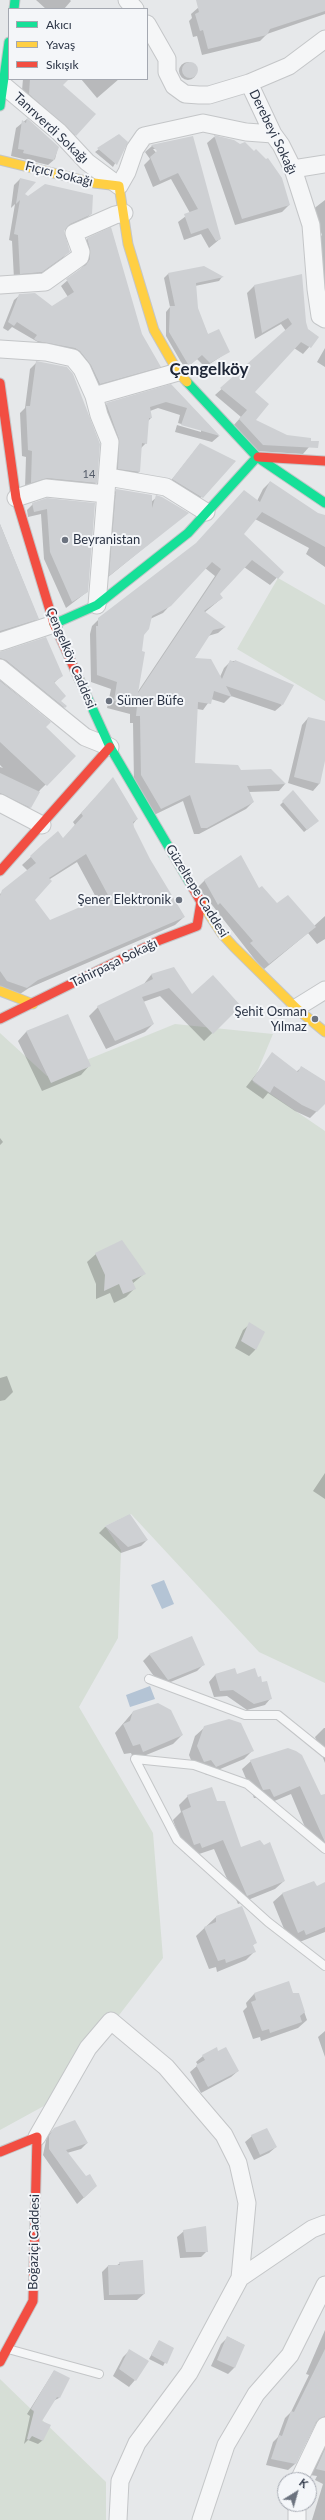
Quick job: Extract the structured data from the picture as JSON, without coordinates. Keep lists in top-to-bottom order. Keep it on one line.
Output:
{"streets":{"main road":["Fıçıcı Sokağı","Çengelköy Caddesi","Güzeltepe Caddesi","Tahirpaşa Sokağı","Boğaziçi Caddesi"],"street":["Tanrıverdi Sokağı","Derebeyi Sokağı"]},"crossings":[["Tanrıverdi Sokağı","Fıçıcı Sokağı"],["Çengelköy Caddesi","Güzeltepe Caddesi"]],"districts":["Çengelköy"],"places":["Beyranistan","Sümer Büfe","Şener Elektronik","Şehit Osman Yılmaz"],"house_numbers":["14"],"legend":["Akıcı","Yavaş","Sıkışık"],"north":"top right"}
